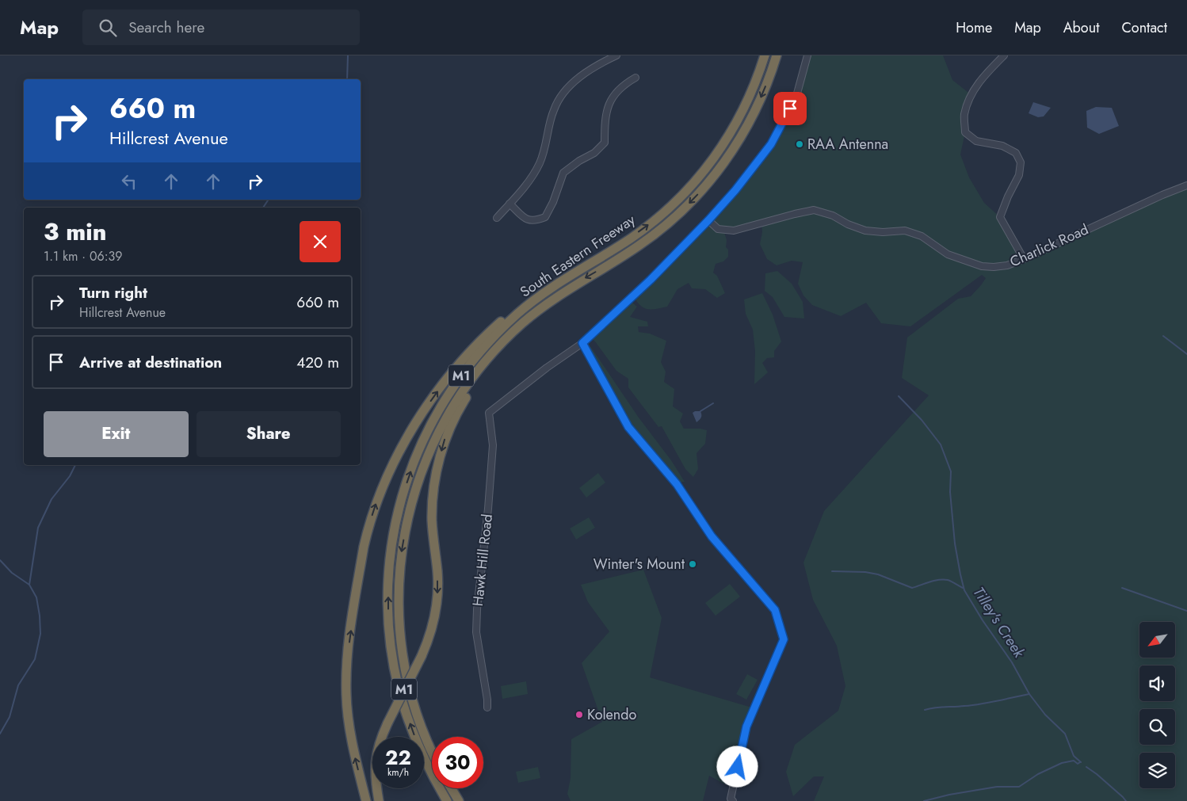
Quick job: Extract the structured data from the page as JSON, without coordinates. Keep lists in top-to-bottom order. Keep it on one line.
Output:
{"streets":{"highway":["South Eastern Freeway","M1"],"street":["Charlick Road","Hawk Hill Road"]},"crossings":[["South Eastern Freeway","M1"]],"water":["Tilley's Creek"],"places":["RAA Antenna","Winter's Mount","Kolendo"],"north":"bottom left","page":{"header":"Map","search":"Search here","nav":["Home","Map","About","Contact"],"turn":["660 m","Hillcrest Avenue"],"heading":["3 min","1.1 km · 06:39"],"list":[{"name":"Turn right","note":"Hillcrest Avenue","value":"660 m"},{"name":"Arrive at destination","value":"420 m"}],"buttons":["Exit","Share"],"speed":"22 km/h","limit":"30"}}
